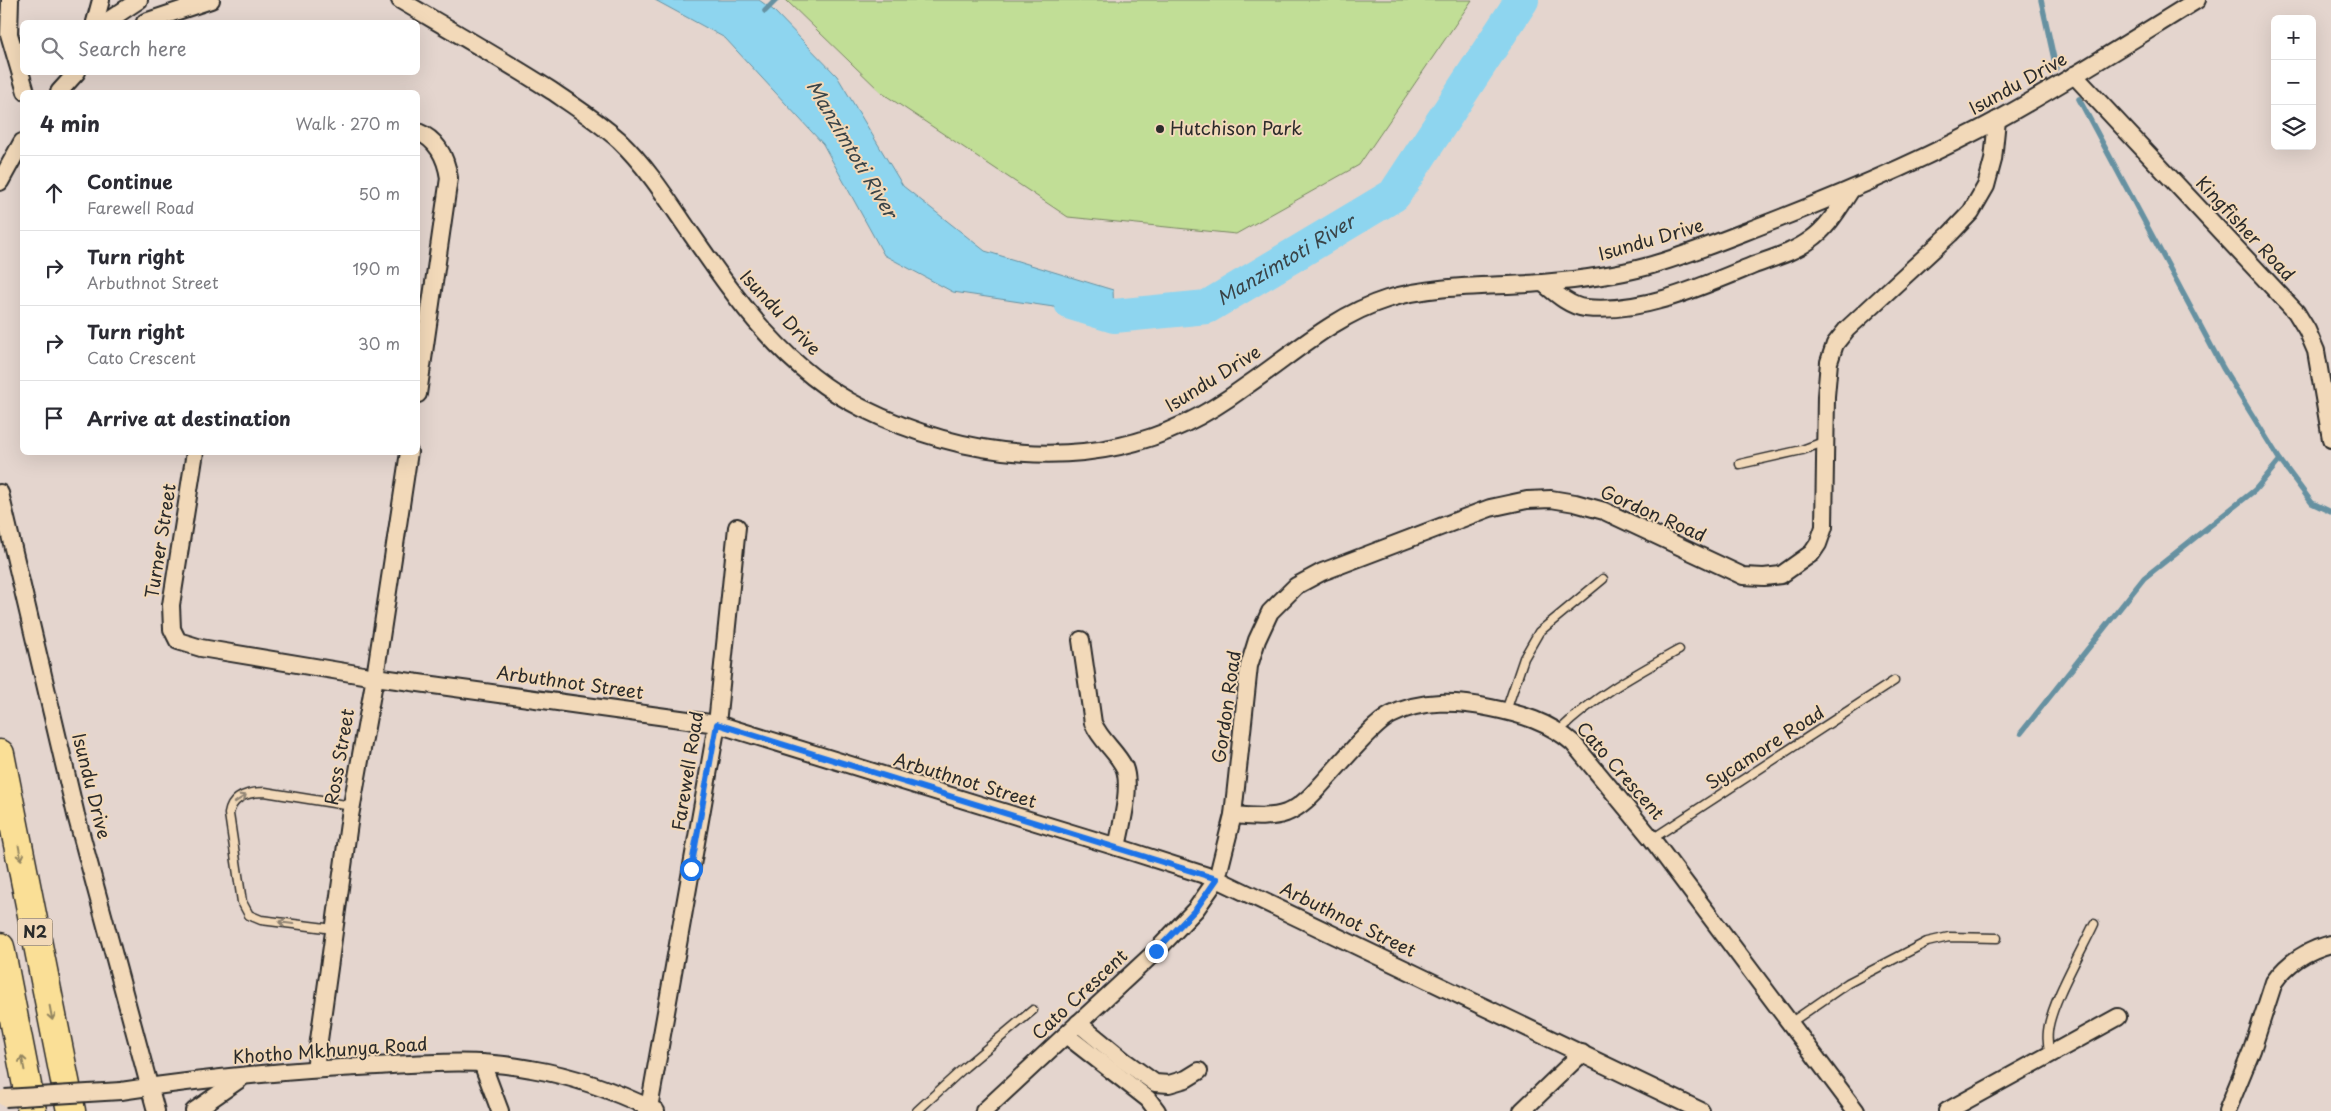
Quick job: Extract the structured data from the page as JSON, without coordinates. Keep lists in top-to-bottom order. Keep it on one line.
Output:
{"streets":{"highway":["N2"],"street":["Isundu Drive","Kingfisher Road","Gordon Road","Turner Street","Arbuthnot Street","Ross Street","Farewell Road","Cato Crescent","Khotho Mkhunya Road"],"lane":["Sycamore Road"]},"crossings":[["Isundu Drive","Kingfisher Road"],["Isundu Drive","Gordon Road"],["Isundu Drive","Khotho Mkhunya Road"],["Gordon Road","Arbuthnot Street"],["Gordon Road","Cato Crescent"],["Turner Street","Arbuthnot Street"],["Arbuthnot Street","Ross Street"],["Arbuthnot Street","Farewell Road"],["Arbuthnot Street","Cato Crescent"],["Sycamore Road","Cato Crescent"],["Ross Street","Khotho Mkhunya Road"],["Farewell Road","Khotho Mkhunya Road"]],"water":["Manzimtoti River"],"places":["Hutchison Park"],"page":{"map_buttons":["+","−"],"search":"Search here","heading":["4 min","Walk · 270 m"],"list":[["Continue","Farewell Road","50 m"],["Turn right","Arbuthnot Street","190 m"],["Turn right","Cato Crescent","30 m"],"Arrive at destination"]}}
